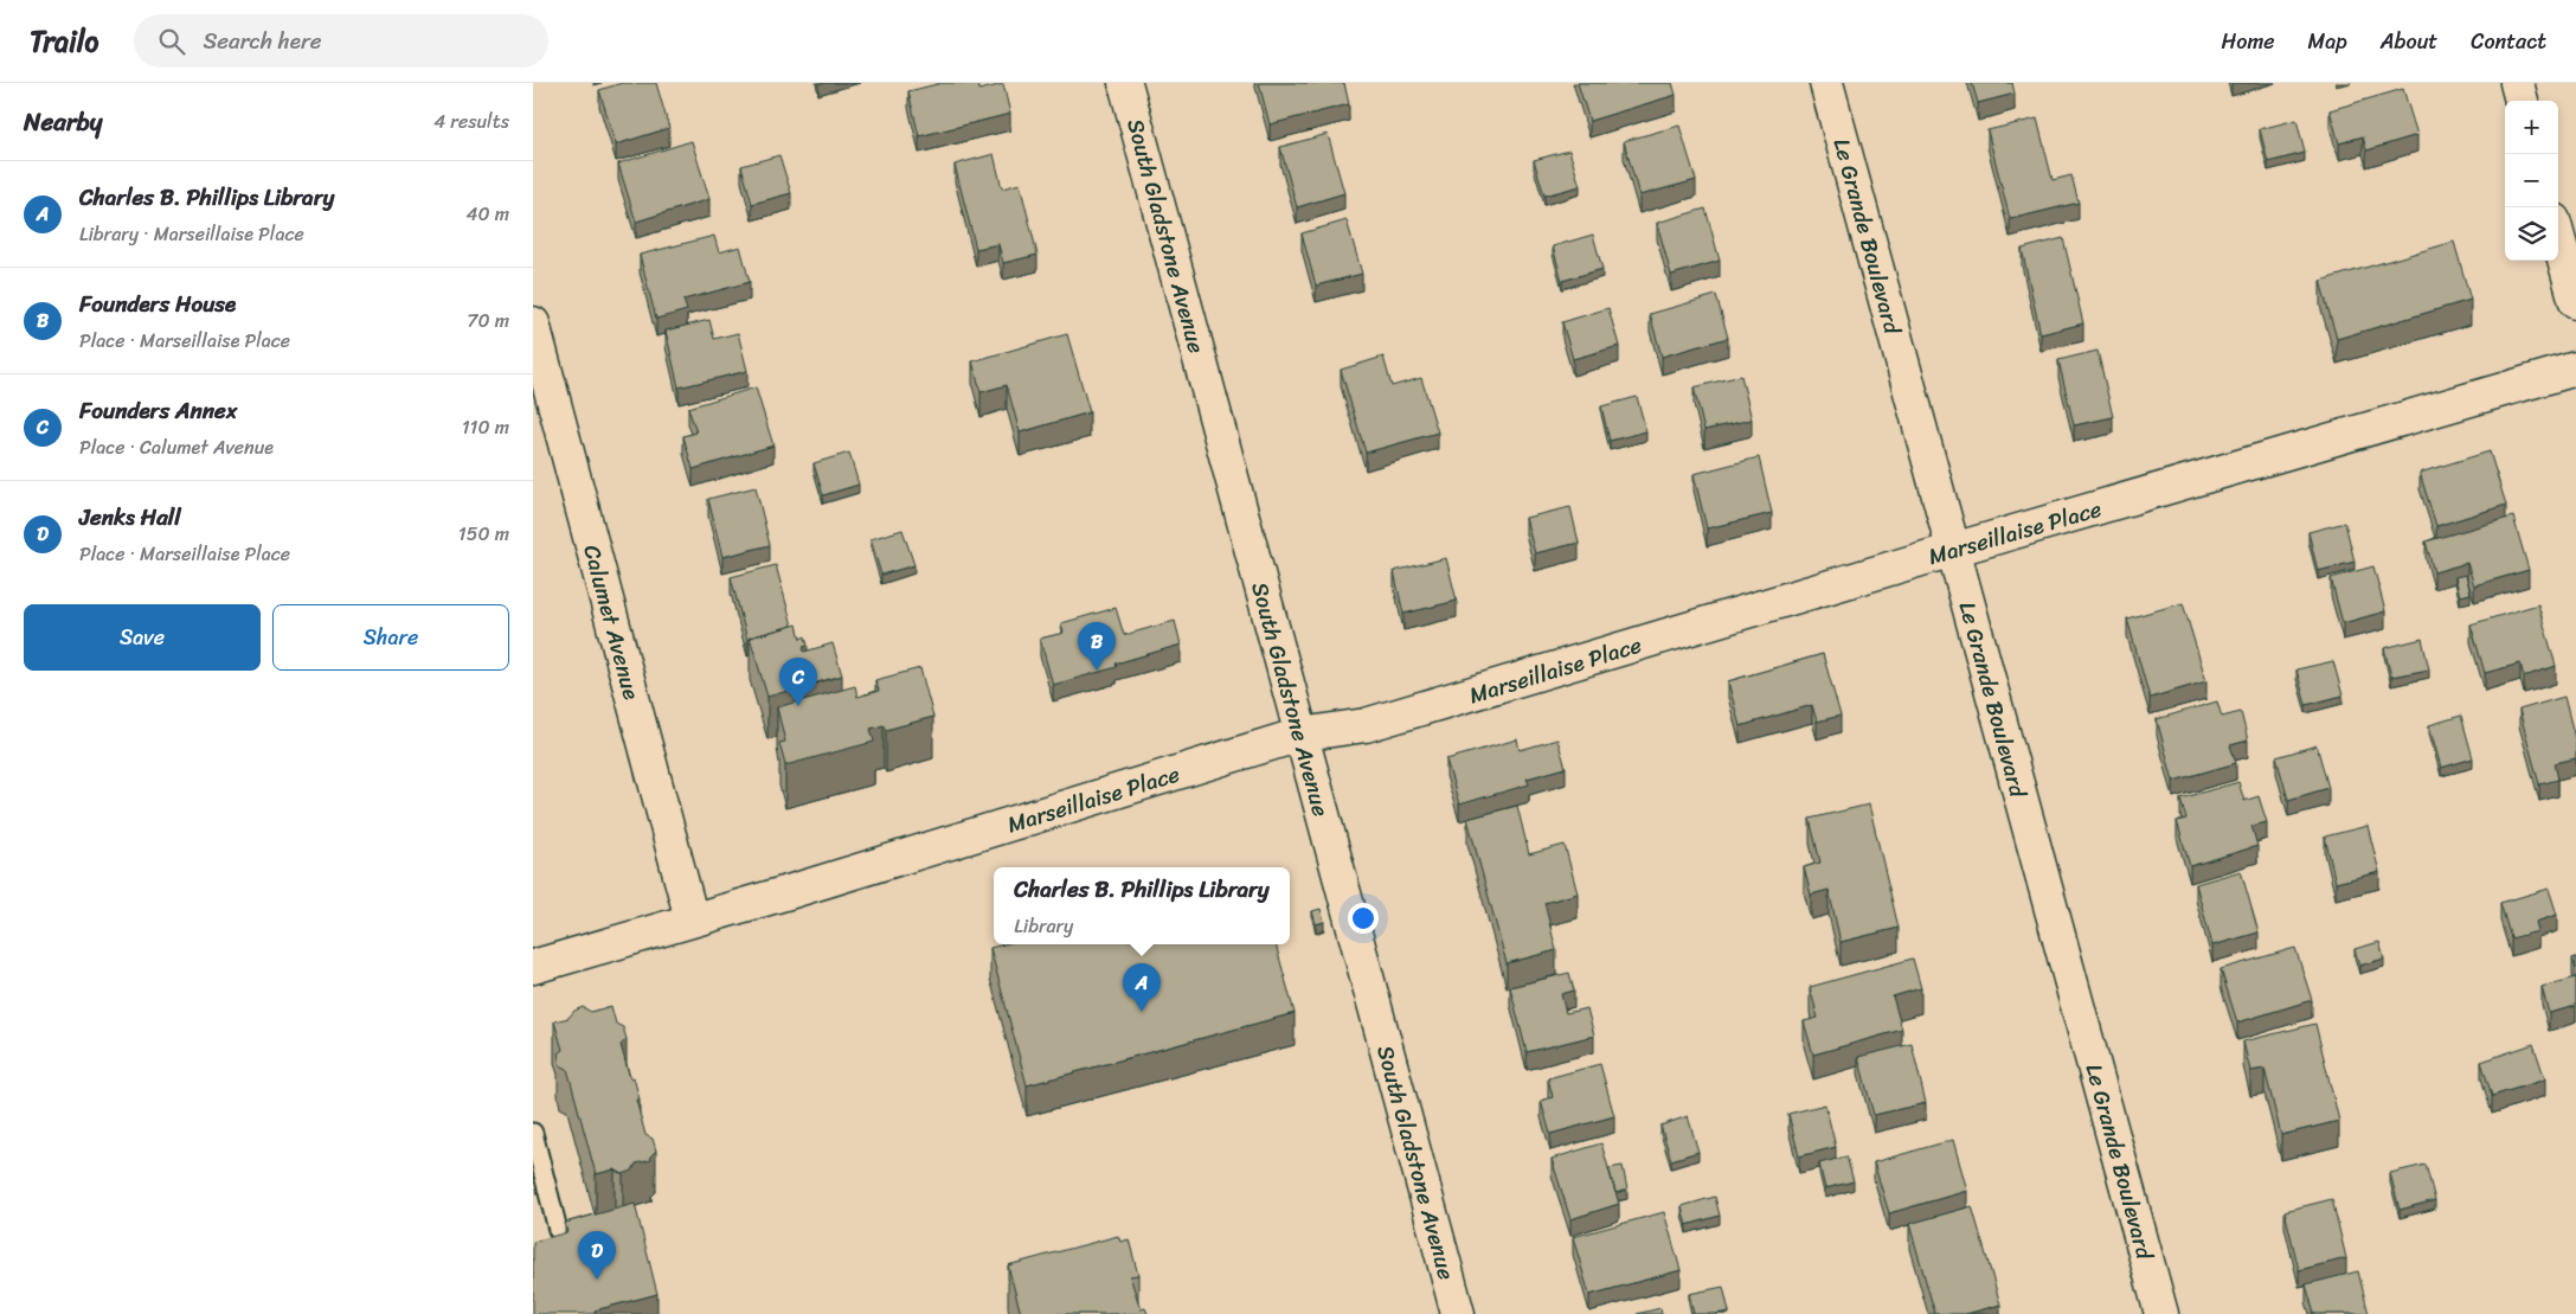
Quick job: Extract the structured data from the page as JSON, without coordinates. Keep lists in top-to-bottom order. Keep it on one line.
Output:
{"streets":{"street":["South Gladstone Avenue","Le Grande Boulevard","Marseillaise Place","Calumet Avenue"]},"crossings":[["South Gladstone Avenue","Marseillaise Place"],["Le Grande Boulevard","Marseillaise Place"],["Marseillaise Place","Calumet Avenue"]],"page":{"header":"Trailo","search":"Search here","nav":["Home","Map","About","Contact"],"heading":["Nearby","4 results"],"map_buttons":["+","−"],"list":[{"mark":"A","name":"Charles B. Phillips Library","note":"Library · Marseillaise Place","value":"40 m"},{"mark":"B","name":"Founders House","note":"Place · Marseillaise Place","value":"70 m"},{"mark":"C","name":"Founders Annex","note":"Place · Calumet Avenue","value":"110 m"},{"mark":"D","name":"Jenks Hall","note":"Place · Marseillaise Place","value":"150 m"}],"buttons":["Save","Share"],"pins":["B","C","A","D"],"popup":["Charles B. Phillips Library","Library"]}}
